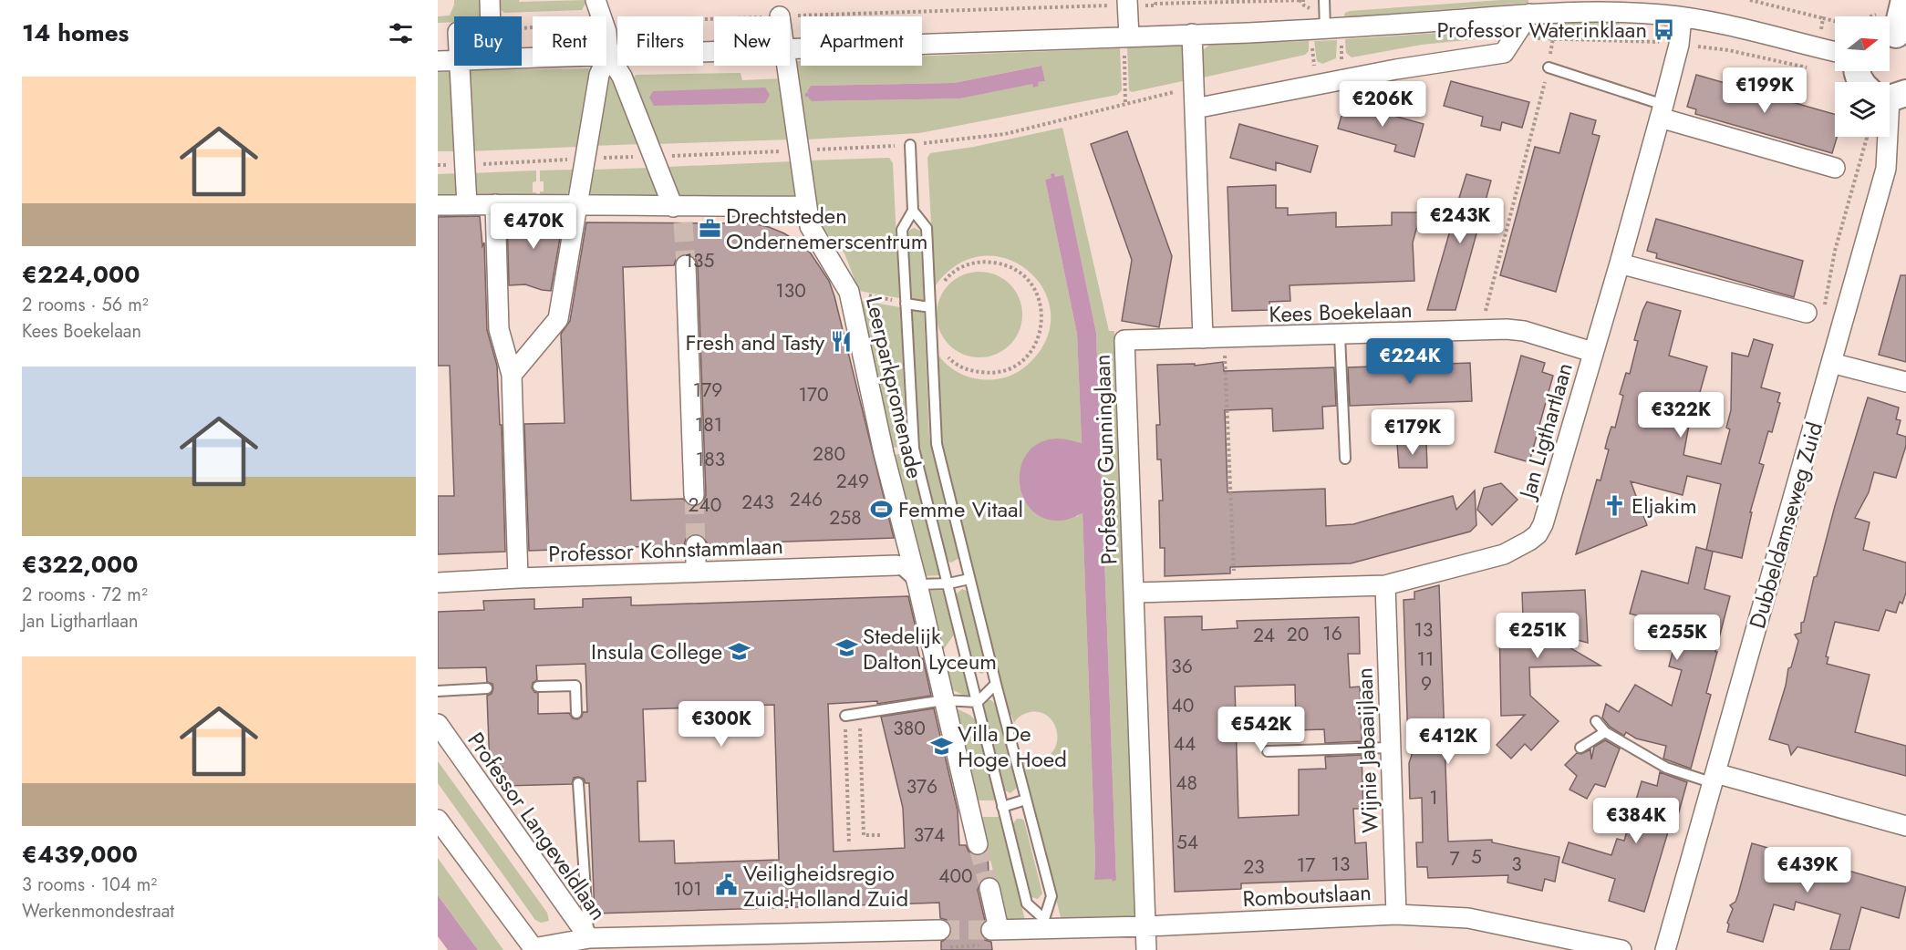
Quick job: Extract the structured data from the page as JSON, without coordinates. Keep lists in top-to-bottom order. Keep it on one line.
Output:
{"streets":{"street":["Kees Boekelaan","Leerparkpromenade","Jan Ligthartlaan","Professor Gunninglaan","Dubbeldamseweg Zuid","Professor Kohnstammlaan","Wijnie Jabaaijlaan","Professor Langeveldlaan","Romboutslaan"]},"crossings":[["Kees Boekelaan","Jan Ligthartlaan"],["Kees Boekelaan","Professor Gunninglaan"],["Jan Ligthartlaan","Wijnie Jabaaijlaan"],["Professor Gunninglaan","Romboutslaan"],["Wijnie Jabaaijlaan","Romboutslaan"]],"places":{"bus stop":["Professor Waterinklaan"],"office":["Drechtsteden Ondernemerscentrum"],"restaurant":["Fresh and Tasty"],"church":["Eljakim"],"sports":["Femme Vitaal"],"school or university":["Stedelijk Dalton Lyceum","Insula College","Villa De Hoge Hoed"],"public building":["Veiligheidsregio Zuid-Holland Zuid"]},"house_numbers":["135","130","179","170","181","280","183","249","246","243","240","258","13","16","20","24","11","36","9","40","380","44","48","376","1","374","54","5","7","13","3","17","23","400","101"],"north":"right","page":{"heading":"14 homes","chip":["Buy","Rent","Filters","New","Apartment"],"list":[{"name":"€224,000","note":"2 rooms · 56 m² · Kees Boekelaan"},{"name":"€322,000","note":"2 rooms · 72 m² · Jan Ligthartlaan"},{"name":"€439,000","note":"3 rooms · 104 m² · Werkenmondestraat"}],"price":["€199K","€206K","€243K","€470K","€224K","€322K","€179K","€251K","€255K","€300K","€542K","€412K","€384K","€439K"]}}
